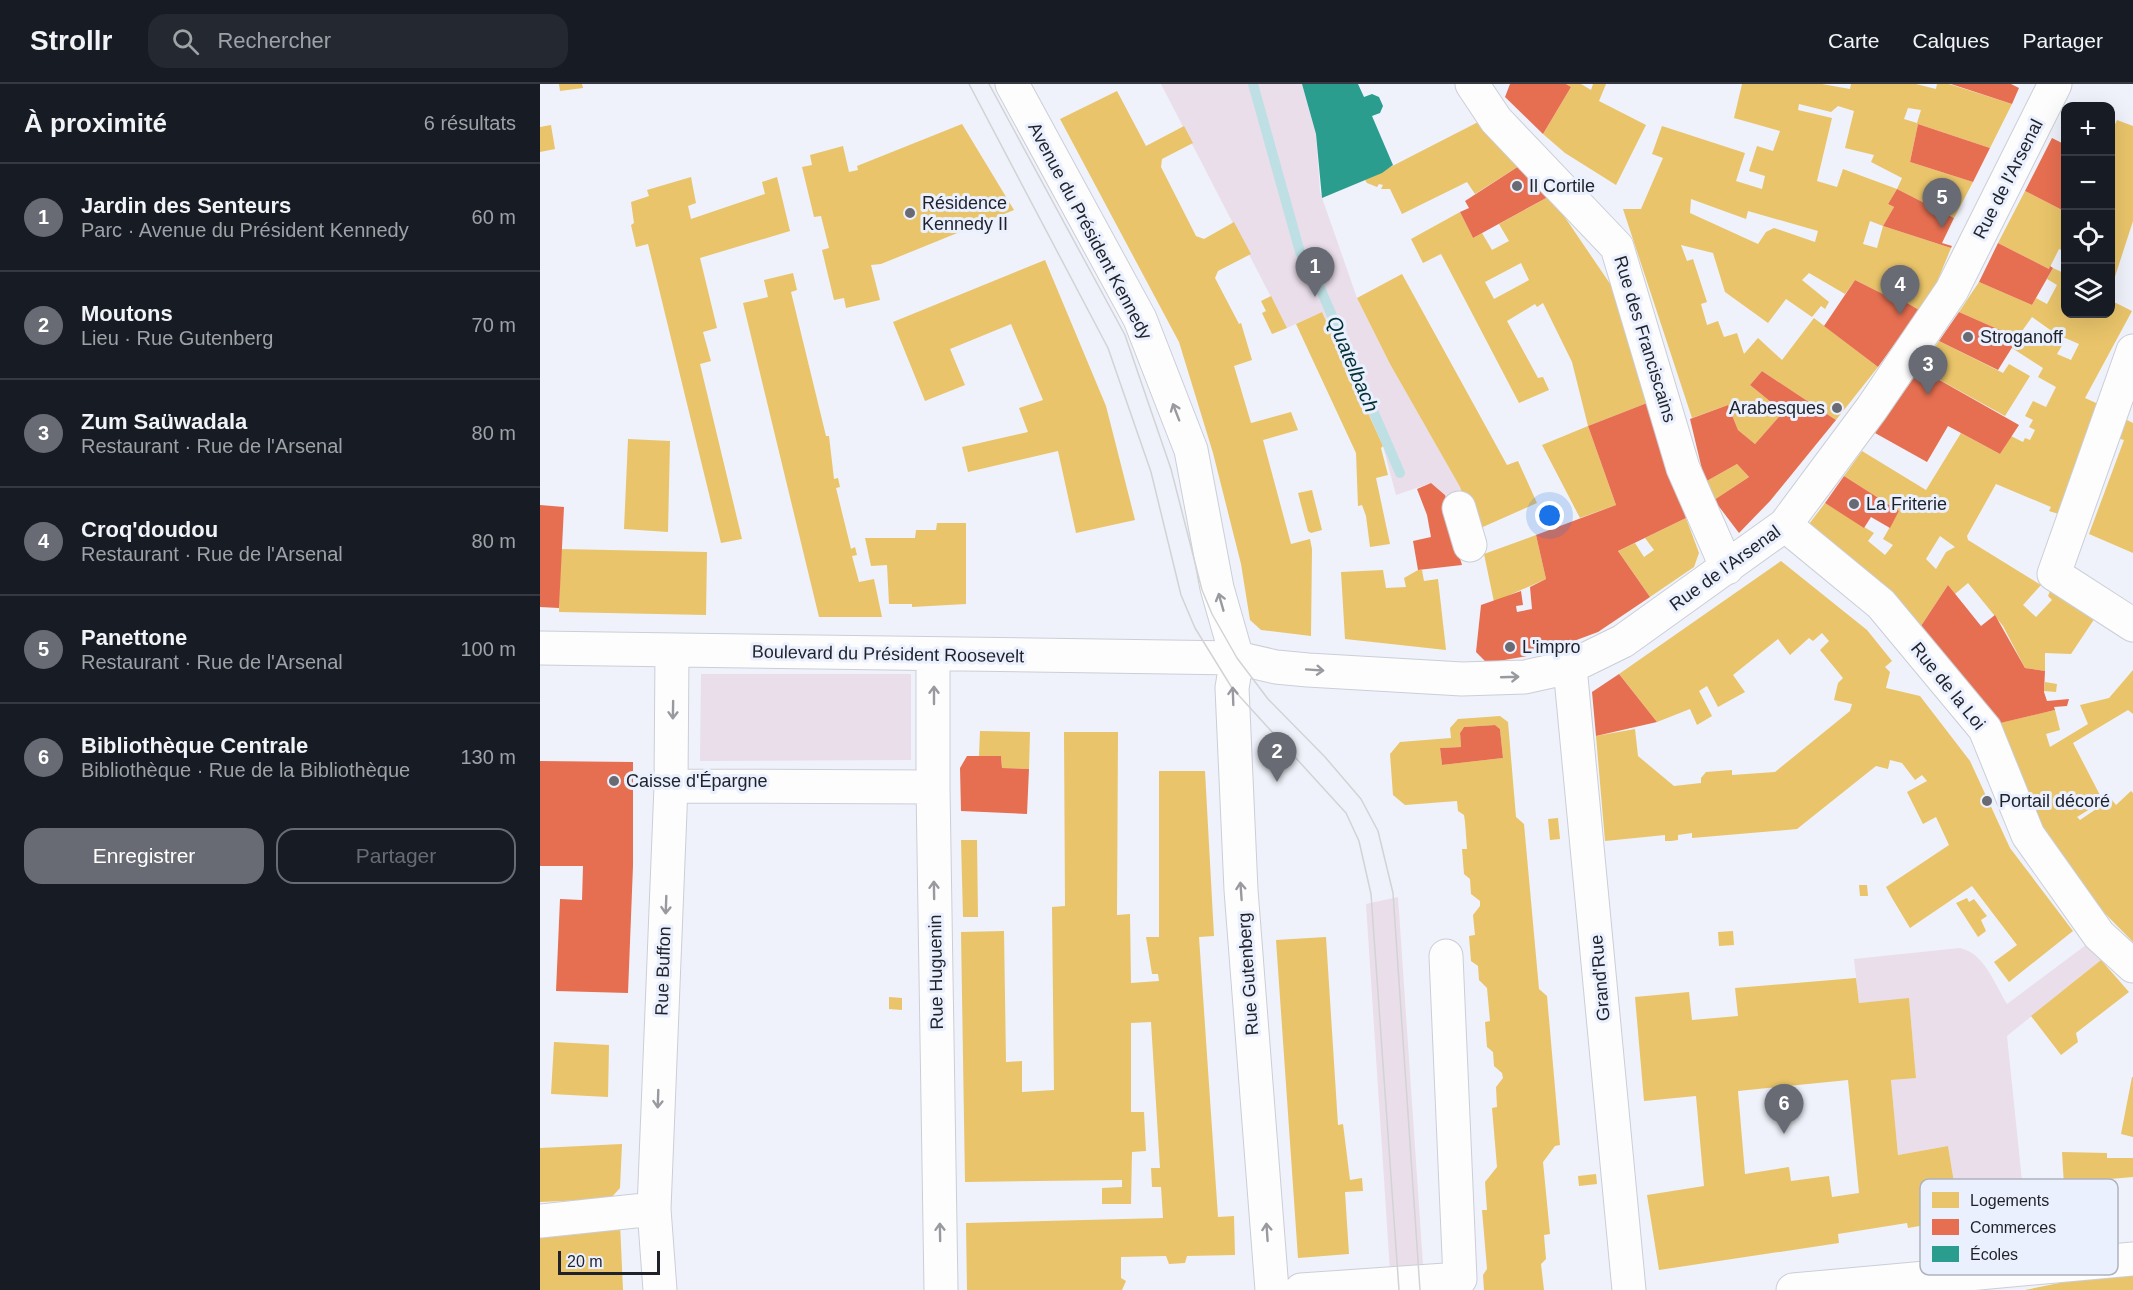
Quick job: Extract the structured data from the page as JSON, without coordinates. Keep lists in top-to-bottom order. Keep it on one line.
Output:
{"streets":{"street":["Rue de l'Arsenal","Avenue du Président Kennedy","Rue des Franciscains","Boulevard du Président Roosevelt","Rue de la Loi","Rue Buffon","Rue Huguenin","Rue Gutenberg","Grand'Rue"]},"crossings":[["Rue de l'Arsenal","Avenue du Président Kennedy"],["Rue de l'Arsenal","Rue des Franciscains"],["Rue de l'Arsenal","Boulevard du Président Roosevelt"],["Rue de l'Arsenal","Rue de la Loi"],["Rue de l'Arsenal","Rue Gutenberg"],["Rue de l'Arsenal","Grand'Rue"],["Avenue du Président Kennedy","Boulevard du Président Roosevelt"],["Avenue du Président Kennedy","Rue Gutenberg"],["Boulevard du Président Roosevelt","Rue Buffon"],["Boulevard du Président Roosevelt","Rue Huguenin"],["Boulevard du Président Roosevelt","Rue Gutenberg"]],"one_way":["Avenue du Président Kennedy","Rue Buffon","Rue Huguenin","Rue Gutenberg"],"water":["Quatelbach"],"places":["Il Cortile","Résidence Kennedy II","Stroganoff","Arabesques","La Friterie","L'impro","Caisse d'Épargne","Portail décoré"],"legend":["Logements","Commerces","Écoles"],"scale_bar":"20 m","page":{"header":"Strollr","search":"Rechercher","nav":["Carte","Calques","Partager"],"heading":["À proximité","6 résultats"],"map_buttons":["+","−"],"list":[{"mark":"1","name":"Jardin des Senteurs","note":"Parc · Avenue du Président Kennedy","value":"60 m"},{"mark":"2","name":"Moutons","note":"Lieu · Rue Gutenberg","value":"70 m"},{"mark":"3","name":"Zum Saüwadala","note":"Restaurant · Rue de l'Arsenal","value":"80 m"},{"mark":"4","name":"Croq'doudou","note":"Restaurant · Rue de l'Arsenal","value":"80 m"},{"mark":"5","name":"Panettone","note":"Restaurant · Rue de l'Arsenal","value":"100 m"},{"mark":"6","name":"Bibliothèque Centrale","note":"Bibliothèque · Rue de la Bibliothèque","value":"130 m"}],"pins":["5","1","4","3","2","6"],"buttons":["Enregistrer","Partager"],"scale":"20 m"}}
